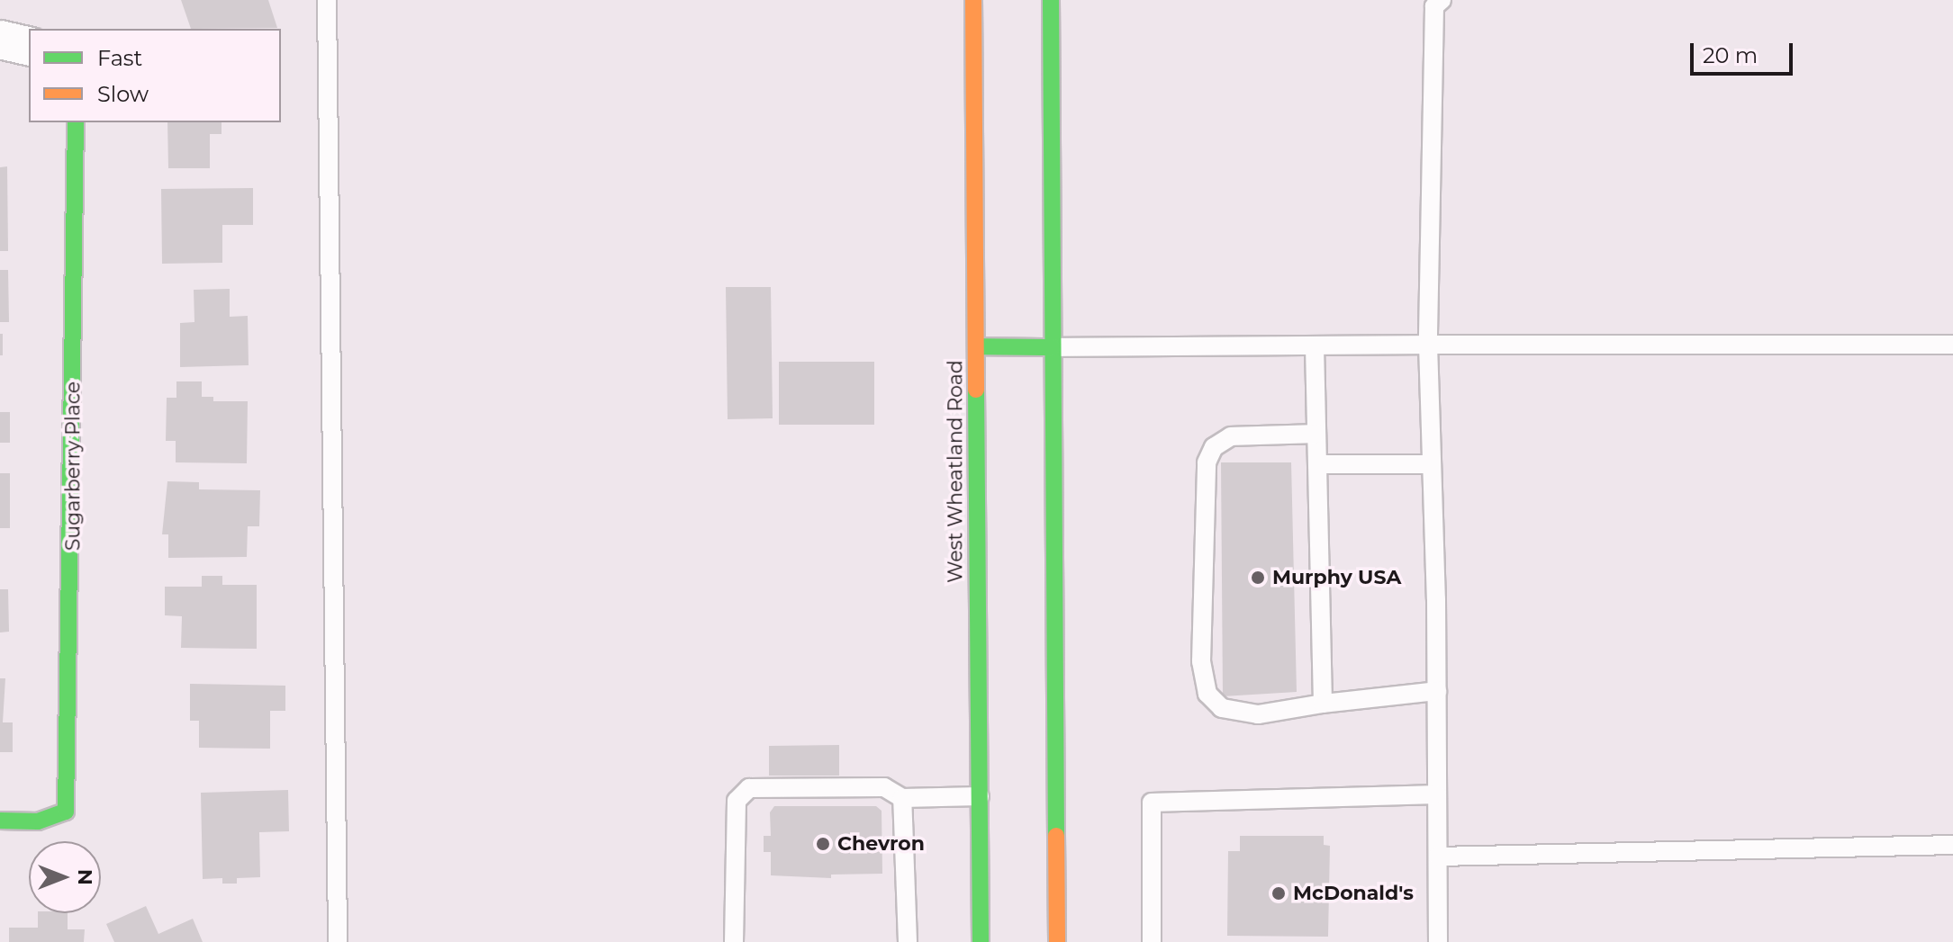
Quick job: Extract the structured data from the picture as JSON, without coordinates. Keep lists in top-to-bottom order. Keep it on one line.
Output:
{"streets":{"main road":["Sugarberry Place","West Wheatland Road"]},"places":["Murphy USA","Chevron","McDonald's"],"legend":["Fast","Slow"],"scale_bar":"20 m","north":"right"}
